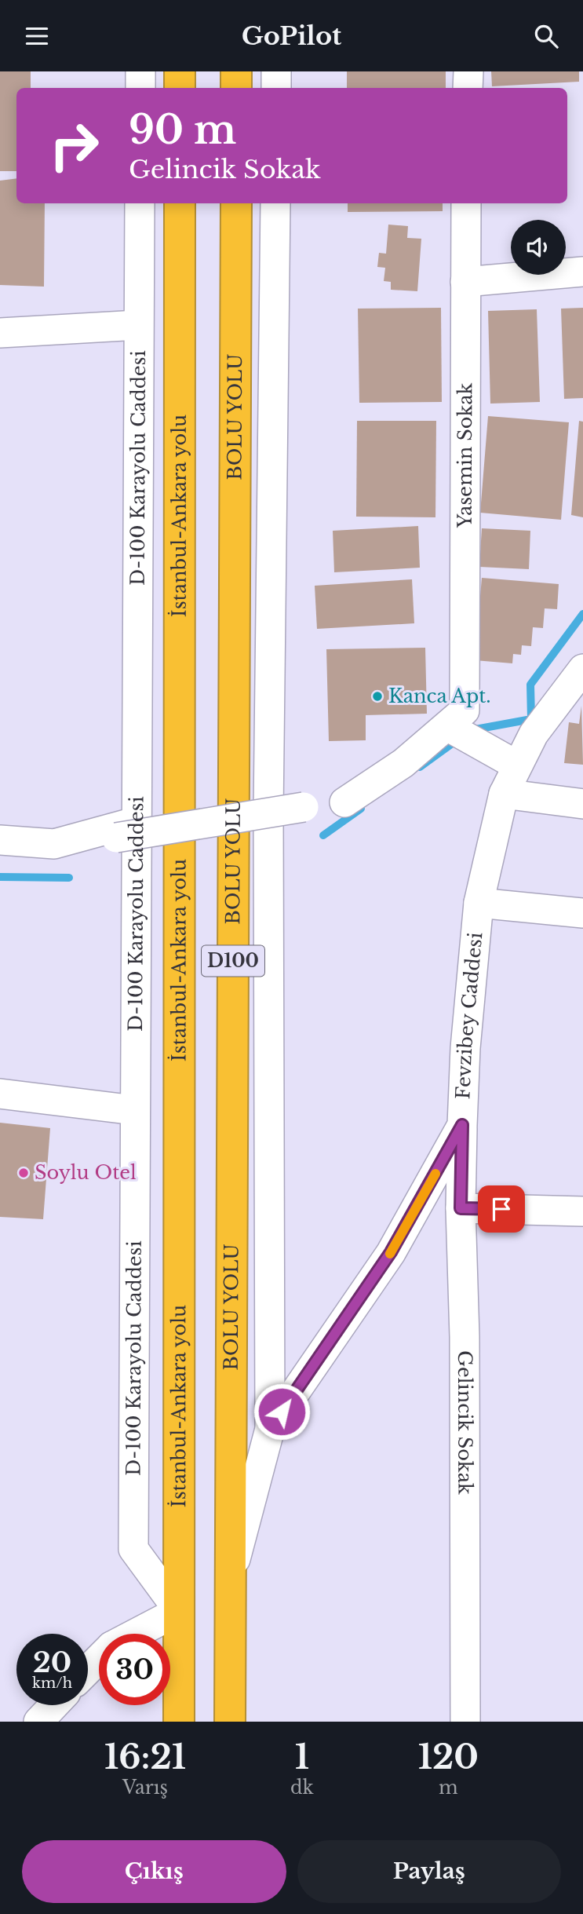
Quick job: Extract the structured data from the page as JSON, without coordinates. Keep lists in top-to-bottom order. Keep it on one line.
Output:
{"streets":{"highway":["BOLU YOLU","İstanbul-Ankara yolu","D100"],"street":["Yasemin Sokak","D-100 Karayolu Caddesi","Fevzibey Caddesi","Gelincik Sokak"]},"crossings":[["D-100 Karayolu Caddesi","İstanbul-Ankara yolu"],["Fevzibey Caddesi","Gelincik Sokak"]],"places":["Kanca Apt.","Soylu Otel"],"page":{"header":"GoPilot","turn":["90 m","Gelincik Sokak"],"speed":"20 km/h","limit":"30","eta":["16:21","Varış","1","dk","120","m"],"buttons":["Çıkış","Paylaş"]}}
